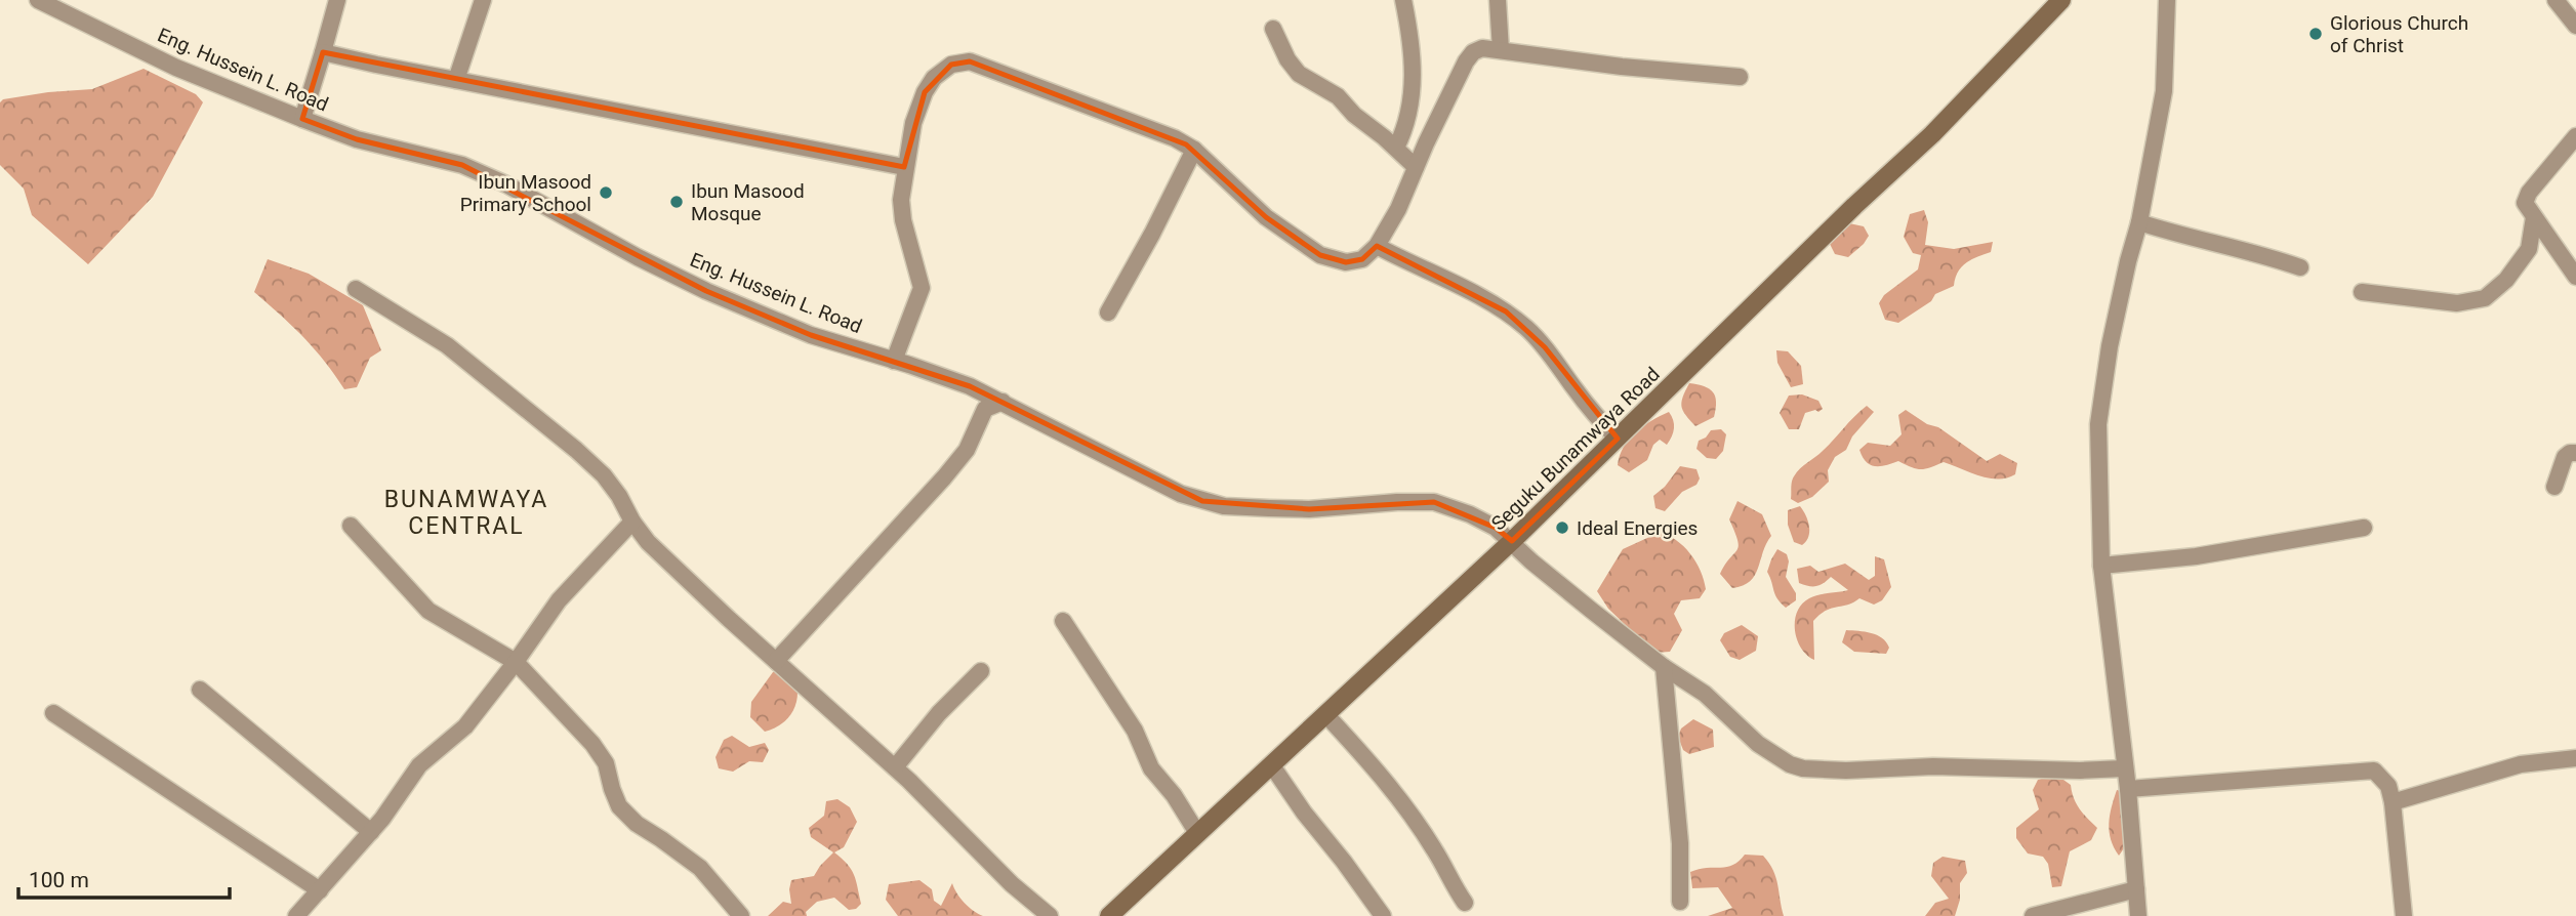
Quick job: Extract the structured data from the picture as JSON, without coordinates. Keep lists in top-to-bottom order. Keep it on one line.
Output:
{"streets":{"main road":["Seguku Bunamwaya Road"],"street":["Eng. Hussein L. Road"]},"crossings":[["Eng. Hussein L. Road","Seguku Bunamwaya Road"]],"districts":["BUNAMWAYA CENTRAL"],"places":["Glorious Church of Christ","Ibun Masood Primary School","Ibun Masood Mosque","Ideal Energies"],"scale_bar":"100 m"}
